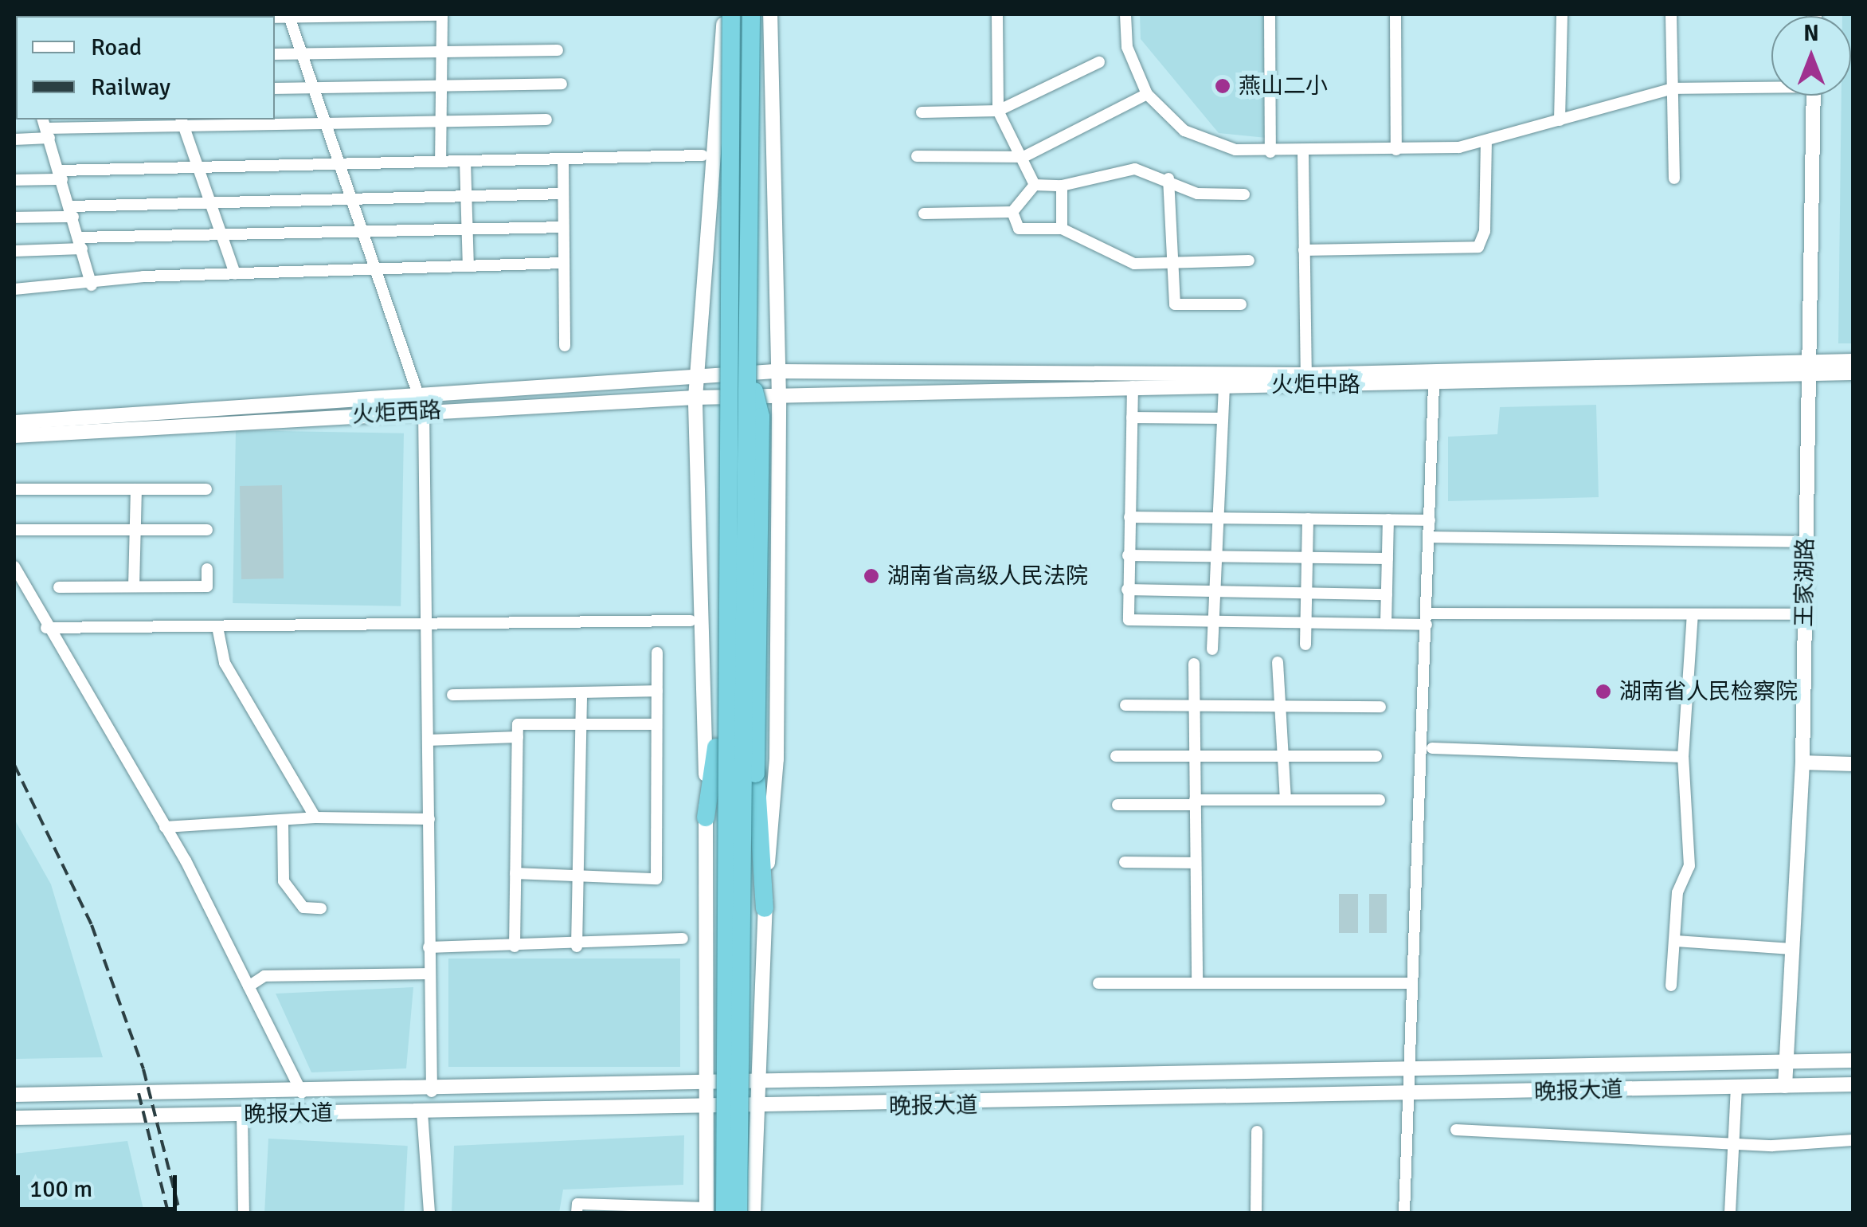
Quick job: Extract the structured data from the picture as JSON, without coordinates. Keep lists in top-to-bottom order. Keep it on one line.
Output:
{"streets":{"main road":["火炬中路","火炬西路","王家湖路","晚报大道"]},"crossings":[["火炬中路","火炬西路"],["火炬中路","王家湖路"],["王家湖路","晚报大道"]],"places":["燕山二小","湖南省高级人民法院","湖南省人民检察院"],"legend":["Road","Railway"],"scale_bar":"100 m","north":"top"}
